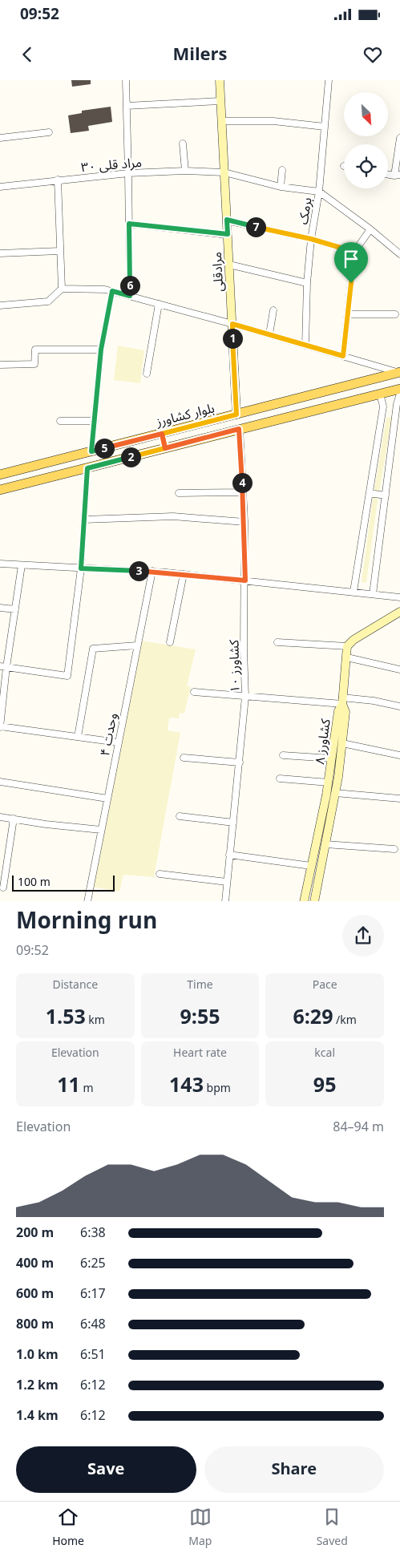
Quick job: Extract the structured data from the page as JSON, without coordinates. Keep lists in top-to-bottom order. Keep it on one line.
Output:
{"streets":{"main road":["بلوار کشاورز"],"street":["مراد قلی ۳۰","برمک","مرادقلی","کشاورز ۱۰","وحدت ۴","کشاورز ۸"]},"crossings":[["مراد قلی ۳۰","برمک"],["مراد قلی ۳۰","مرادقلی"],["مرادقلی","بلوار کشاورز"],["بلوار کشاورز","کشاورز ۱۰"]],"scale_bar":"100 m","north":"bottom right","page":{"status":"09:52","header":"Milers","pins":["7","6","1","5","2","4","3"],"scale":"100 m","heading":["Morning run","09:52"],"stats":[["Distance","1.53 km"],["Time","9:55"],["Pace","6:29 /km"],["Elevation","11 m"],["Heart rate","143 bpm"],["kcal","95"]],"chart":["Elevation","84–94 m"],"list":[{"name":"200 m","note":"6:38"},{"name":"400 m","note":"6:25"},{"name":"600 m","note":"6:17"},{"name":"800 m","note":"6:48"},{"name":"1.0 km","note":"6:51"},{"name":"1.2 km","note":"6:12"},{"name":"1.4 km","note":"6:12"}],"buttons":["Save","Share"],"tabs":["Home","Map","Saved"]}}
